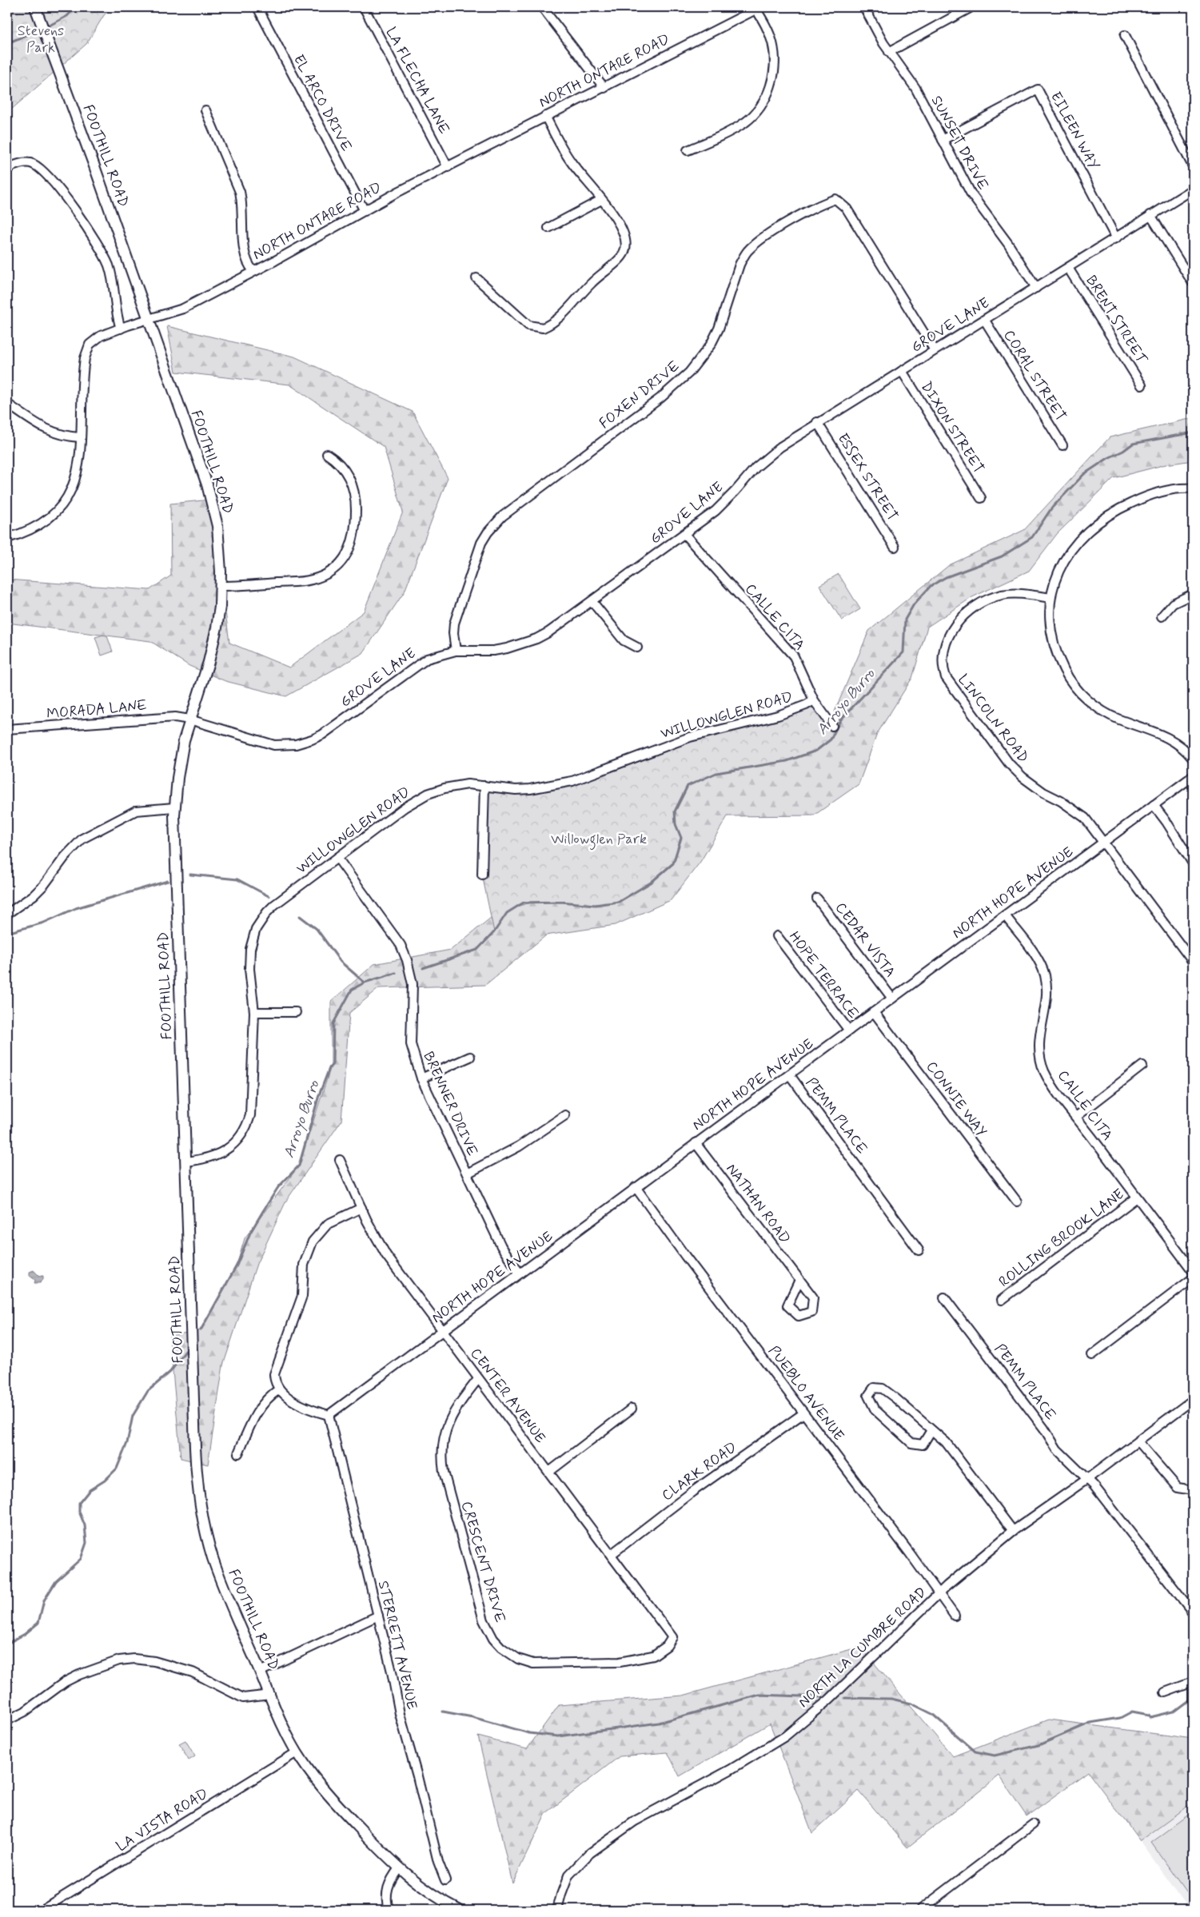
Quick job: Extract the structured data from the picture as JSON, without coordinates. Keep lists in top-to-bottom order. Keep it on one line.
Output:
{"streets":{"main road":["FOOTHILL ROAD"],"street":["NORTH ONTARE ROAD","LA FLECHA LANE","EL ARCO DRIVE","EILEEN WAY","SUNSET DRIVE","BRENT STREET","GROVE LANE","CORAL STREET","FOXEN DRIVE","DIXON STREET","ESSEX STREET","CALLE CITA","MORADA LANE","WILLOWGLEN ROAD","LINCOLN ROAD","NORTH HOPE AVENUE","CEDAR VISTA","HOPE TERRACE","CONNIE WAY","BRENNER DRIVE","PEMM PLACE","NATHAN ROAD","ROLLING BROOK LANE","PUEBLO AVENUE","CENTER AVENUE","CLARK ROAD","CRESCENT DRIVE","STERRETT AVENUE","NORTH LA CUMBRE ROAD","LA VISTA ROAD"]},"crossings":[["NORTH ONTARE ROAD","LA FLECHA LANE"],["NORTH ONTARE ROAD","EL ARCO DRIVE"],["NORTH ONTARE ROAD","FOOTHILL ROAD"],["EILEEN WAY","SUNSET DRIVE"],["EILEEN WAY","GROVE LANE"],["SUNSET DRIVE","GROVE LANE"],["FOOTHILL ROAD","GROVE LANE"],["FOOTHILL ROAD","MORADA LANE"],["FOOTHILL ROAD","WILLOWGLEN ROAD"],["FOOTHILL ROAD","LA VISTA ROAD"],["BRENT STREET","GROVE LANE"],["GROVE LANE","CORAL STREET"],["GROVE LANE","FOXEN DRIVE"],["GROVE LANE","DIXON STREET"],["GROVE LANE","ESSEX STREET"],["GROVE LANE","CALLE CITA"],["GROVE LANE","MORADA LANE"],["CALLE CITA","WILLOWGLEN ROAD"],["CALLE CITA","NORTH HOPE AVENUE"],["CALLE CITA","ROLLING BROOK LANE"],["WILLOWGLEN ROAD","BRENNER DRIVE"],["LINCOLN ROAD","NORTH HOPE AVENUE"],["NORTH HOPE AVENUE","CEDAR VISTA"],["NORTH HOPE AVENUE","HOPE TERRACE"],["NORTH HOPE AVENUE","CONNIE WAY"],["NORTH HOPE AVENUE","BRENNER DRIVE"],["NORTH HOPE AVENUE","PEMM PLACE"],["NORTH HOPE AVENUE","NATHAN ROAD"],["NORTH HOPE AVENUE","PUEBLO AVENUE"],["NORTH HOPE AVENUE","CENTER AVENUE"],["NORTH HOPE AVENUE","STERRETT AVENUE"],["PEMM PLACE","NORTH LA CUMBRE ROAD"],["PUEBLO AVENUE","CLARK ROAD"],["PUEBLO AVENUE","NORTH LA CUMBRE ROAD"],["CENTER AVENUE","CLARK ROAD"],["CENTER AVENUE","CRESCENT DRIVE"]],"water":["Arroyo Burro"],"parks":["Stevens Park","Willowglen Park"]}
